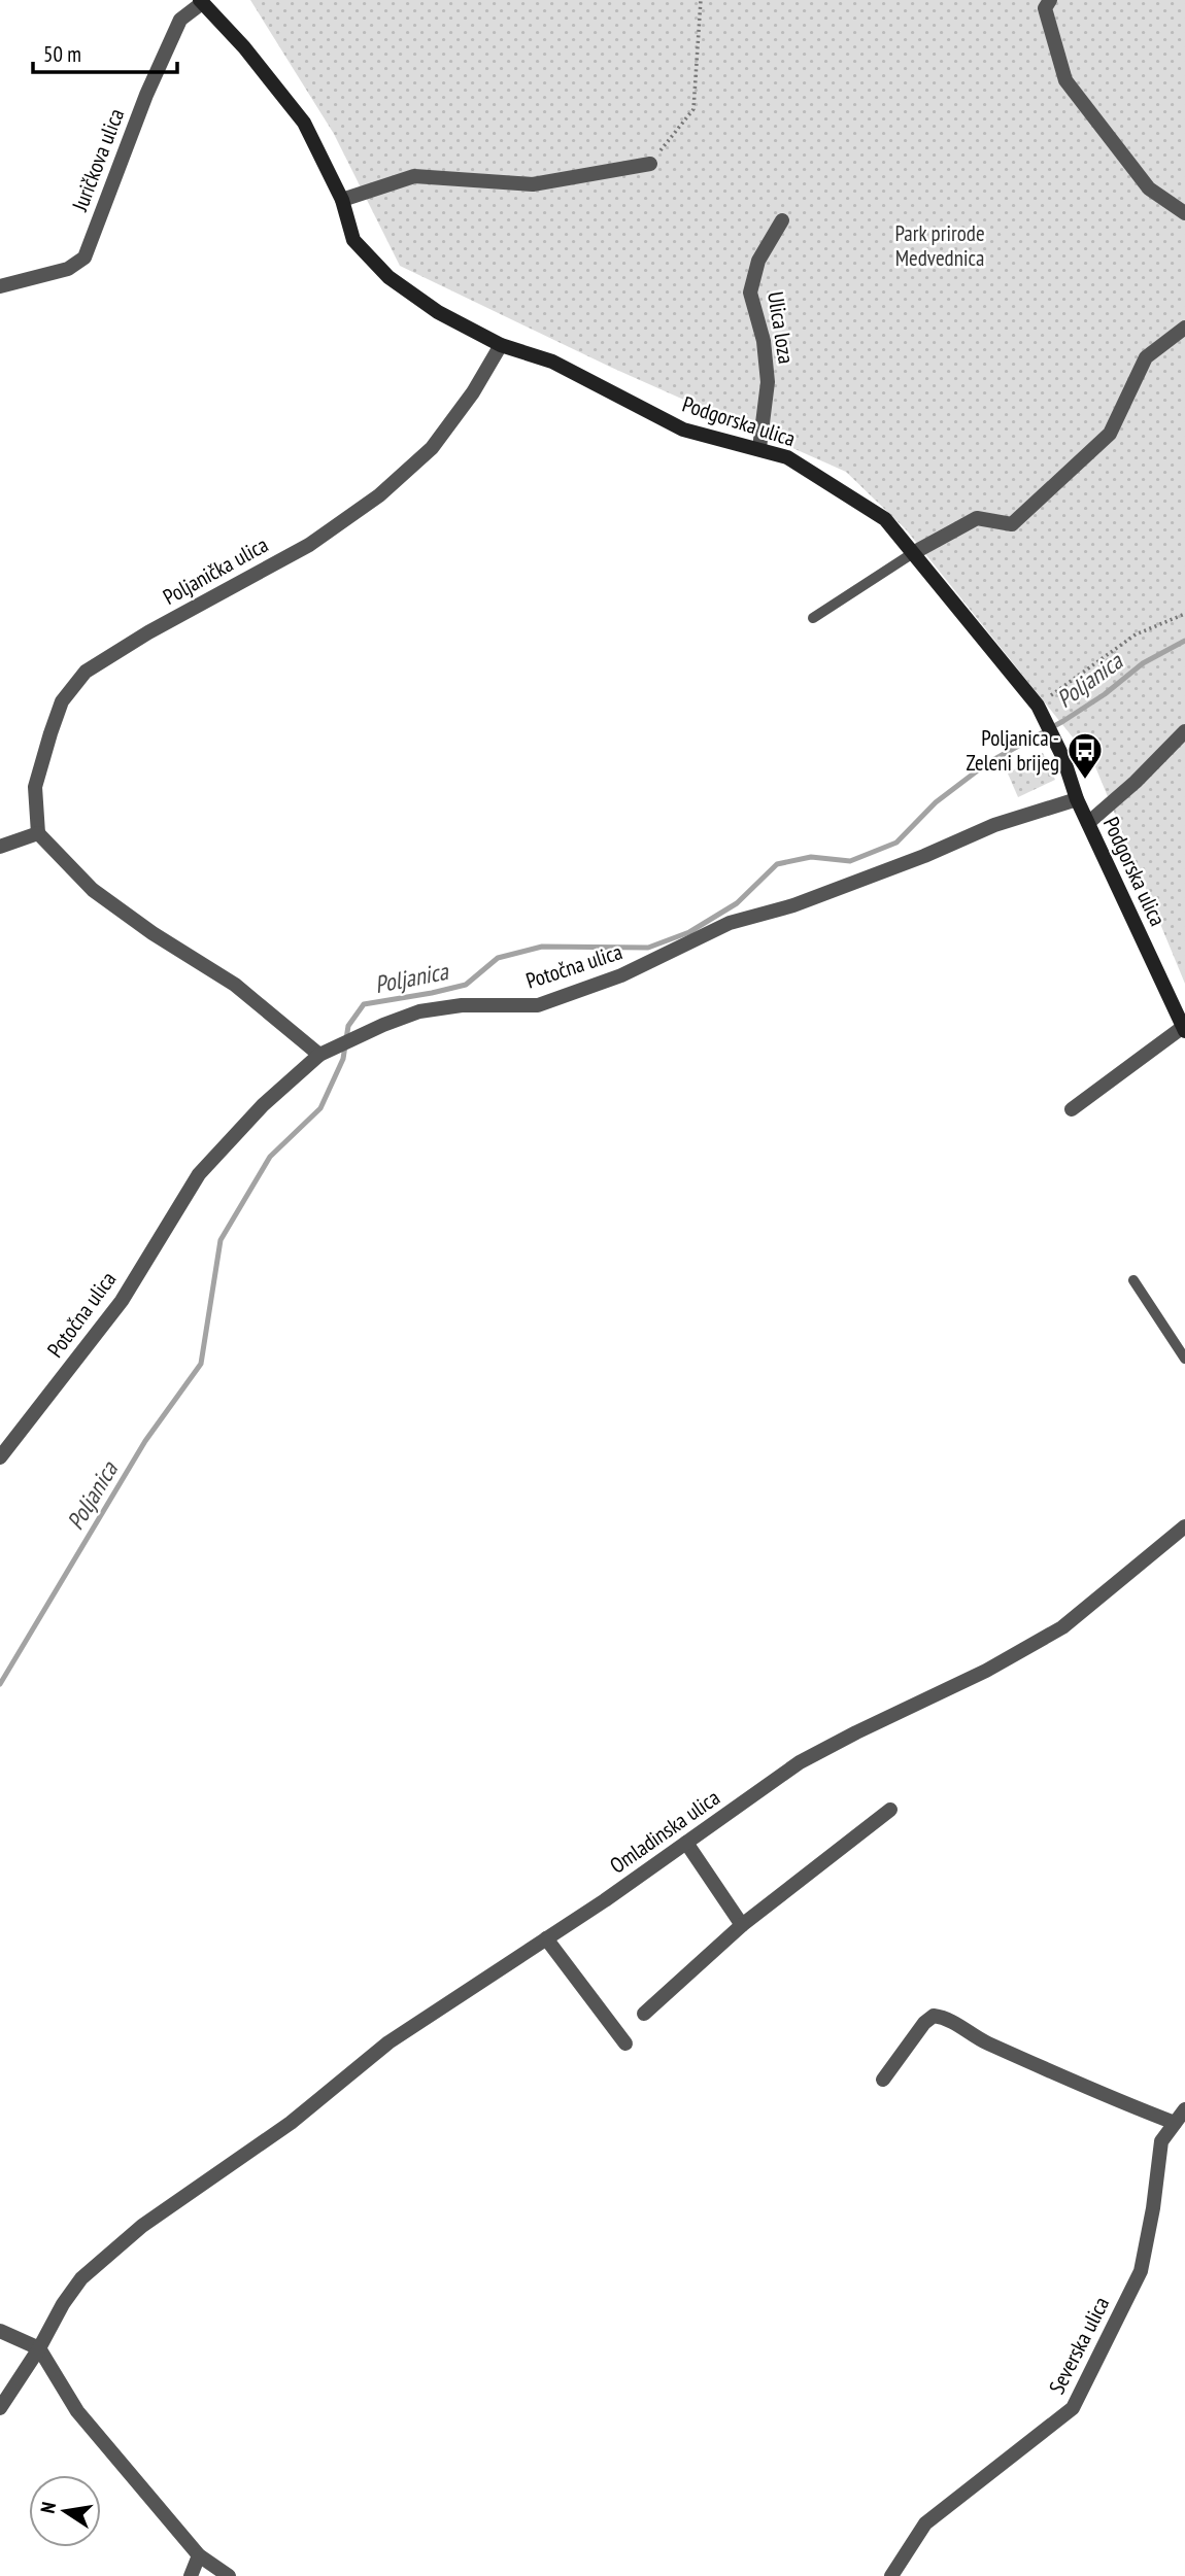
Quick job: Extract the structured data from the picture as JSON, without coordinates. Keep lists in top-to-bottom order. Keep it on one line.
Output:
{"streets":{"main road":["Podgorska ulica"],"street":["Juričkova ulica","Ulica loza","Poljanička ulica","Potočna ulica","Omladinska ulica","Severska ulica"]},"crossings":[["Juričkova ulica","Podgorska ulica"],["Ulica loza","Podgorska ulica"],["Podgorska ulica","Poljanička ulica"],["Podgorska ulica","Potočna ulica"]],"water":["Poljanica"],"parks":["Park prirode Medvednica"],"places":{"bus stop":["Poljanica - Zeleni brijeg"]},"scale_bar":"50 m","north":"left"}
